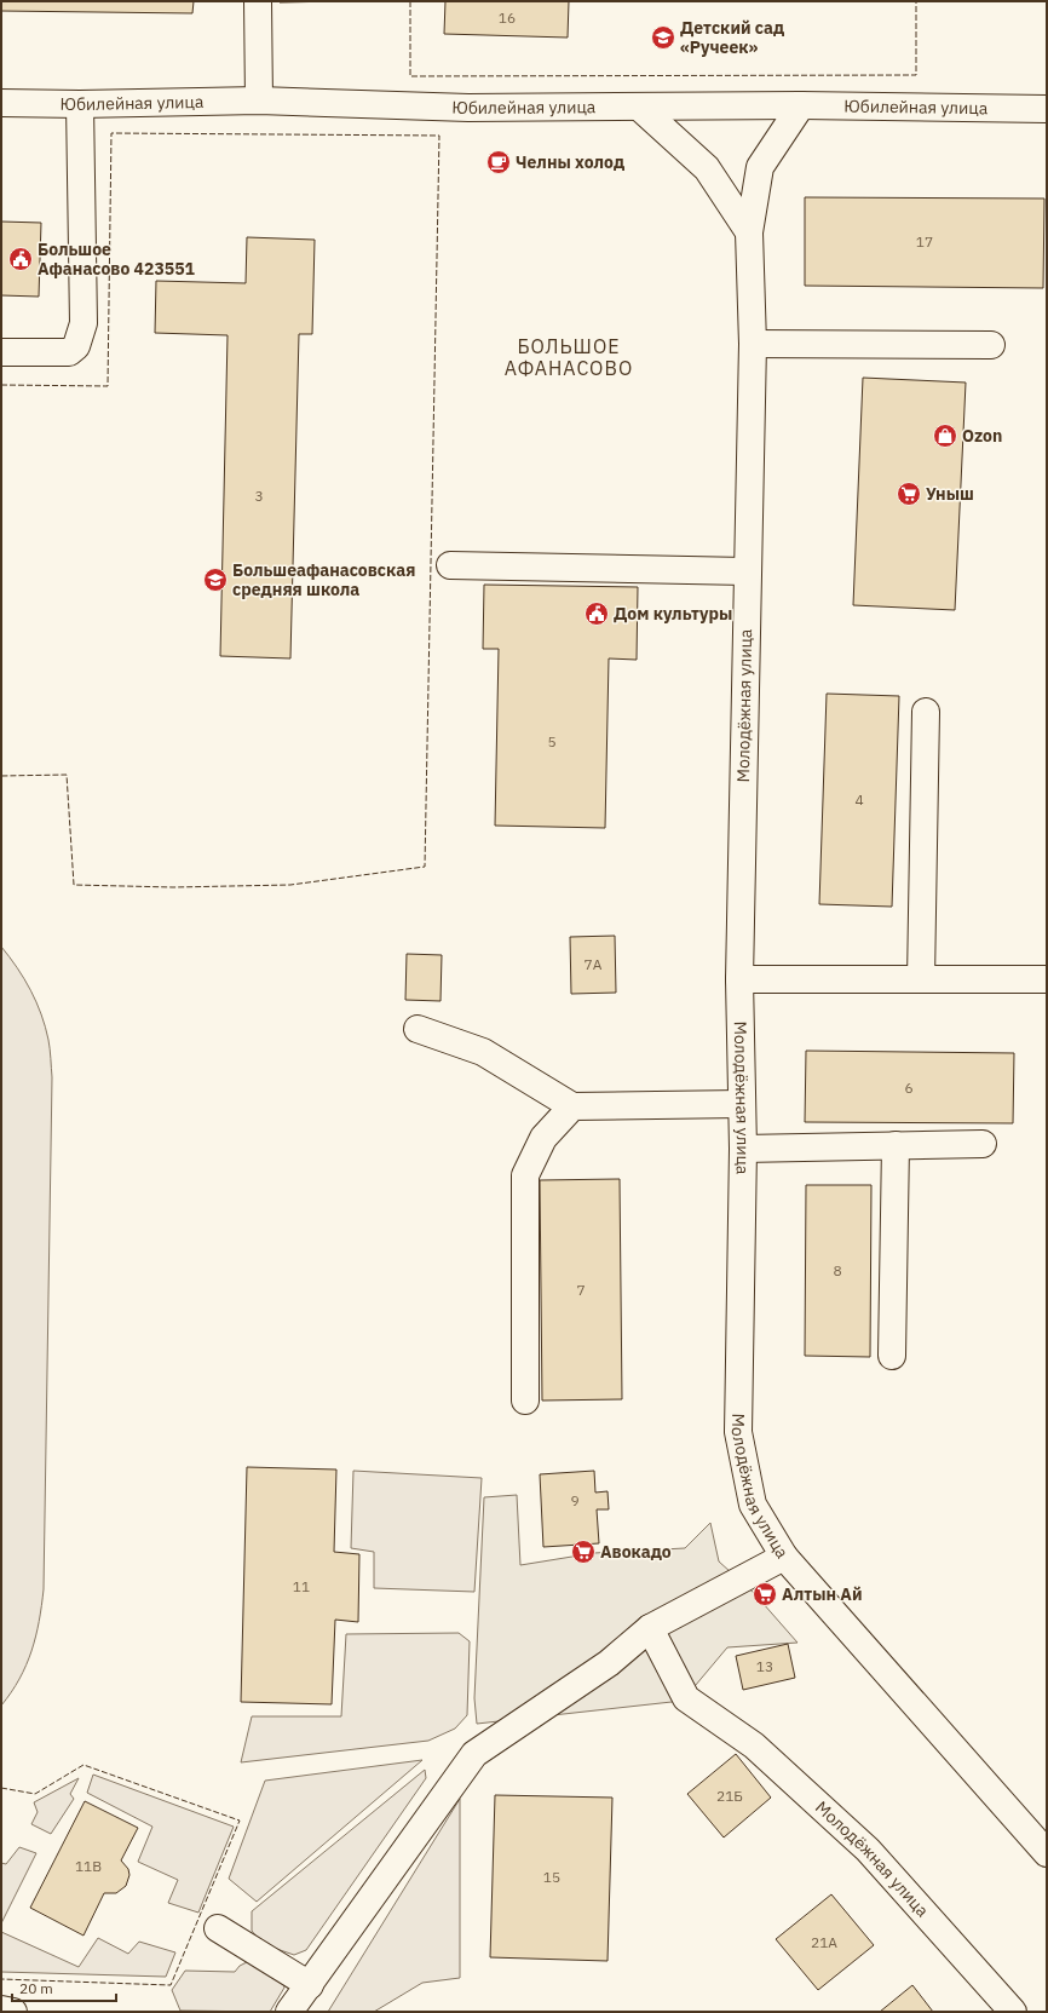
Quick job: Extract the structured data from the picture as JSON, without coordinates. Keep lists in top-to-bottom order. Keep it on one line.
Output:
{"streets":{"street":["Юбилейная улица","Молодёжная улица"]},"crossings":[["Юбилейная улица","Молодёжная улица"]],"districts":["БОЛЬШОЕ АФАНАСОВО"],"places":{"school or university":["Детский сад «Ручеек»","Большеафанасовская средняя школа"],"cafe":["Челны холод"],"public building":["Большое Афанасово 423551","Дом культуры"],"shop":["Ozon"],"supermarket":["Уныш","Авокадо","Алтын Ай"]},"house_numbers":["16","17","3","5","4","7А","6","8","7","9","11","13","21Б","11В","15","21А"],"scale_bar":"20 m"}
